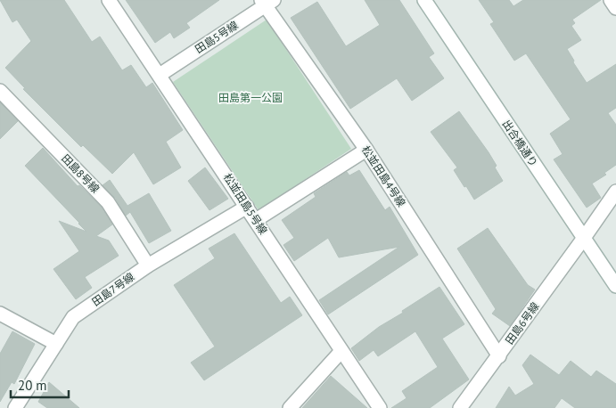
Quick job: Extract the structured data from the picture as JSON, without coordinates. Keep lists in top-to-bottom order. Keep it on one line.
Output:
{"streets":{"street":["田島5号線","出合橋通り","田島8号線","松並田島4号線","松並田島5号線","田島7号線","田島6号線"]},"crossings":[["田島5号線","松並田島4号線"],["田島5号線","松並田島5号線"],["出合橋通り","田島6号線"],["田島8号線","田島7号線"],["松並田島4号線","田島6号線"],["松並田島5号線","田島7号線"]],"parks":["田島第一公園"],"scale_bar":"20 m"}
